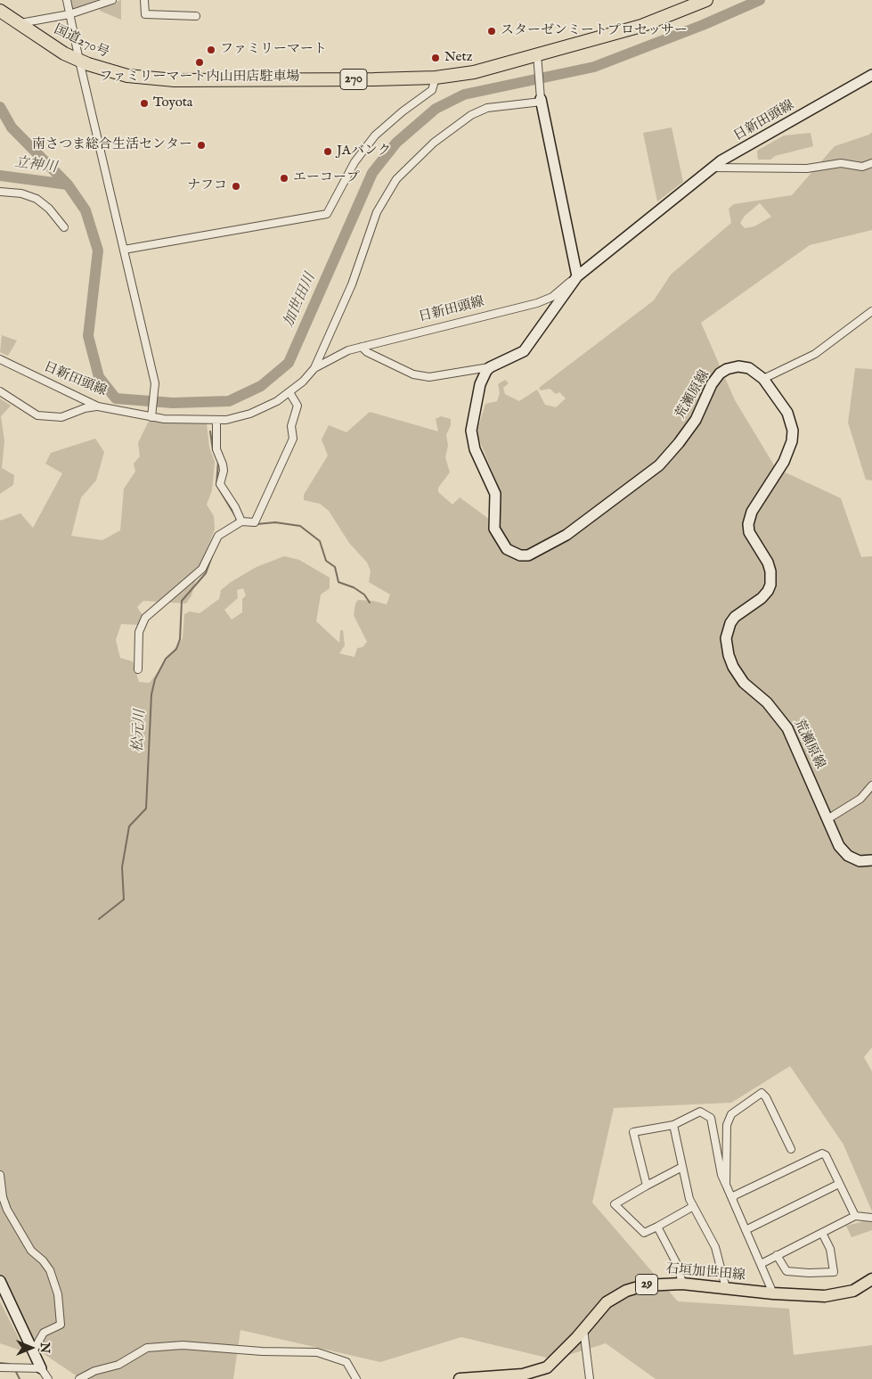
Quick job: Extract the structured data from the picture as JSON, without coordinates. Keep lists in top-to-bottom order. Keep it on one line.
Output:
{"streets":{"highway":["国道270号","270"],"main road":["石垣加世田線","29"],"street":["日新田頭線","荒瀬原線"]},"water":["立神川","加世田川","松元川"],"places":["スターゼンミートプロセッサー","ファミリーマート","Netz","ファミリーマート内山田店駐車場","Toyota","南さつま総合生活センター","JAバンク","エーコープ","ナフコ"],"north":"right"}
